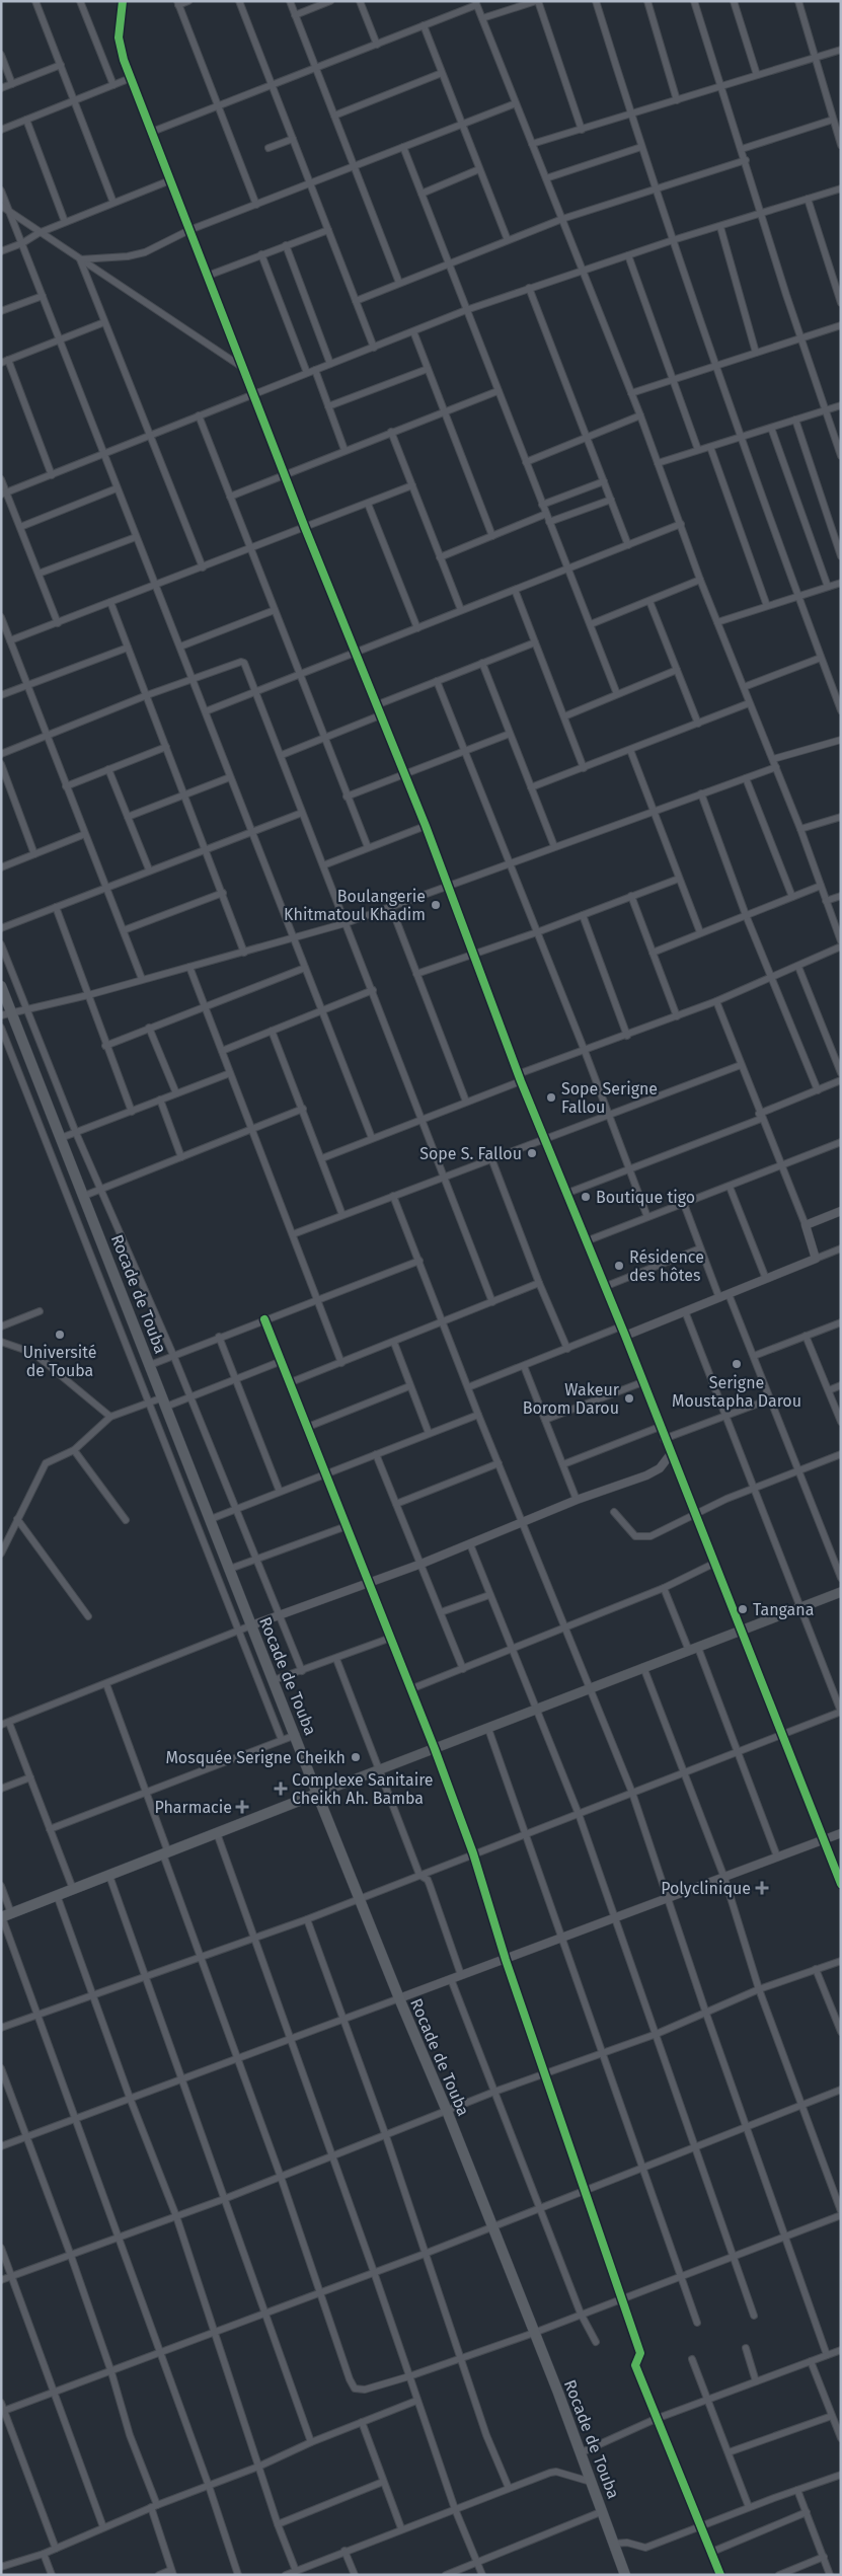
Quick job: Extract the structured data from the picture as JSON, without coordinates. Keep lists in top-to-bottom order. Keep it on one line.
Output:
{"streets":{"main road":["Rocade de Touba"]},"places":{"other":["Boulangerie Khitmatoul Khadim","Sope Serigne Fallou","Sope S. Fallou","Boutique tigo","Résidence des hôtes","Université de Touba","Serigne Moustapha Darou","Wakeur Borom Darou","Tangana","Mosquée Serigne Cheikh"],"health":["Complexe Sanitaire Cheikh Ah. Bamba","Pharmacie","Polyclinique"]}}
